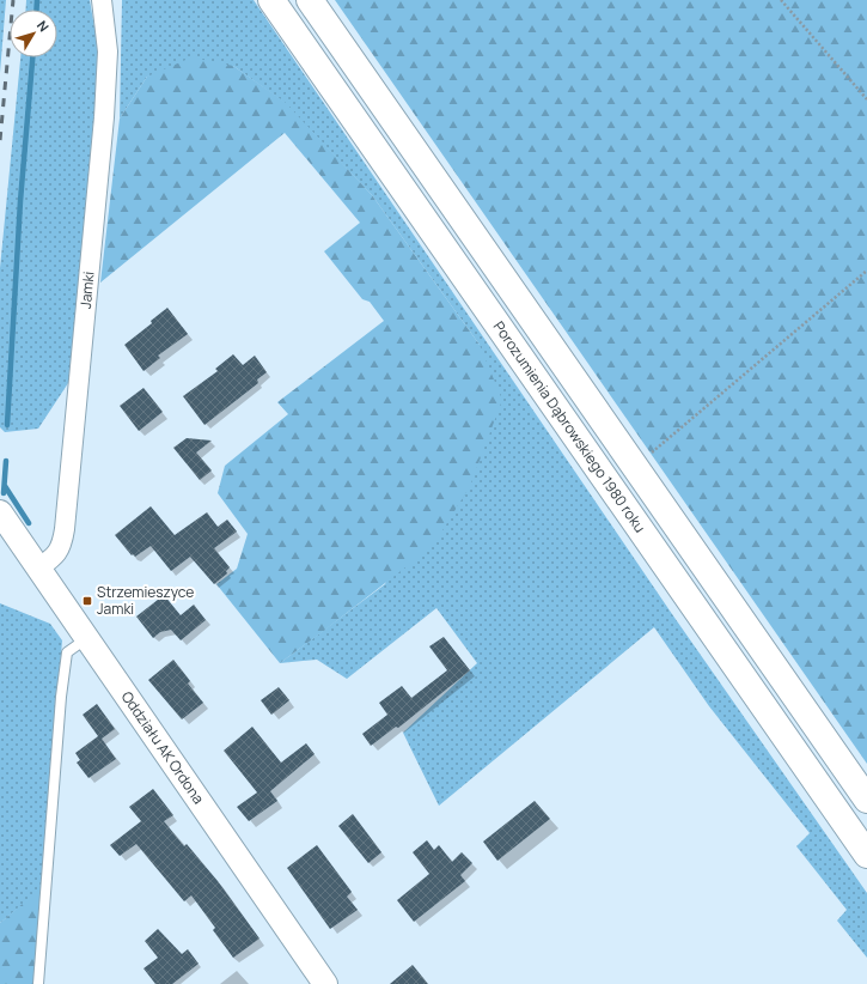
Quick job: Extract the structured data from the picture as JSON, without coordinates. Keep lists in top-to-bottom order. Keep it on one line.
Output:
{"streets":{"main road":["Porozumienia Dąbrowskiego 1980 roku"],"street":["Jamki","Oddziału AK Ordona"]},"crossings":[["Jamki","Oddziału AK Ordona"]],"places":{"transit":["Strzemieszyce Jamki"]},"north":"top right"}
